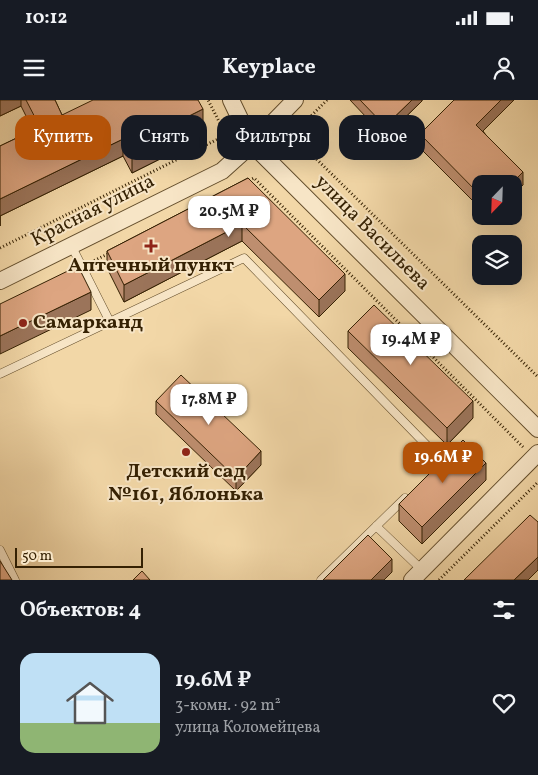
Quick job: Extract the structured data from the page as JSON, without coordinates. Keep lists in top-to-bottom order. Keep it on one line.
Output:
{"streets":{"street":["Красная улица","улица Васильева"]},"places":{"health":["Аптечный пункт"],"other":["Самарканд","Детский сад №161, Яблонька"]},"scale_bar":"50 m","north":"bottom left","page":{"status":"10:12","header":"Keyplace","chip":["Купить","Снять","Фильтры","Новое"],"price":["20.5M ₽","19.4M ₽","17.8M ₽","19.6M ₽"],"scale":"50 m","heading":"Объектов: 4","list":[{"name":"19.6M ₽","note":"3-комн. · 92 m² · улица Коломейцева"}]}}
